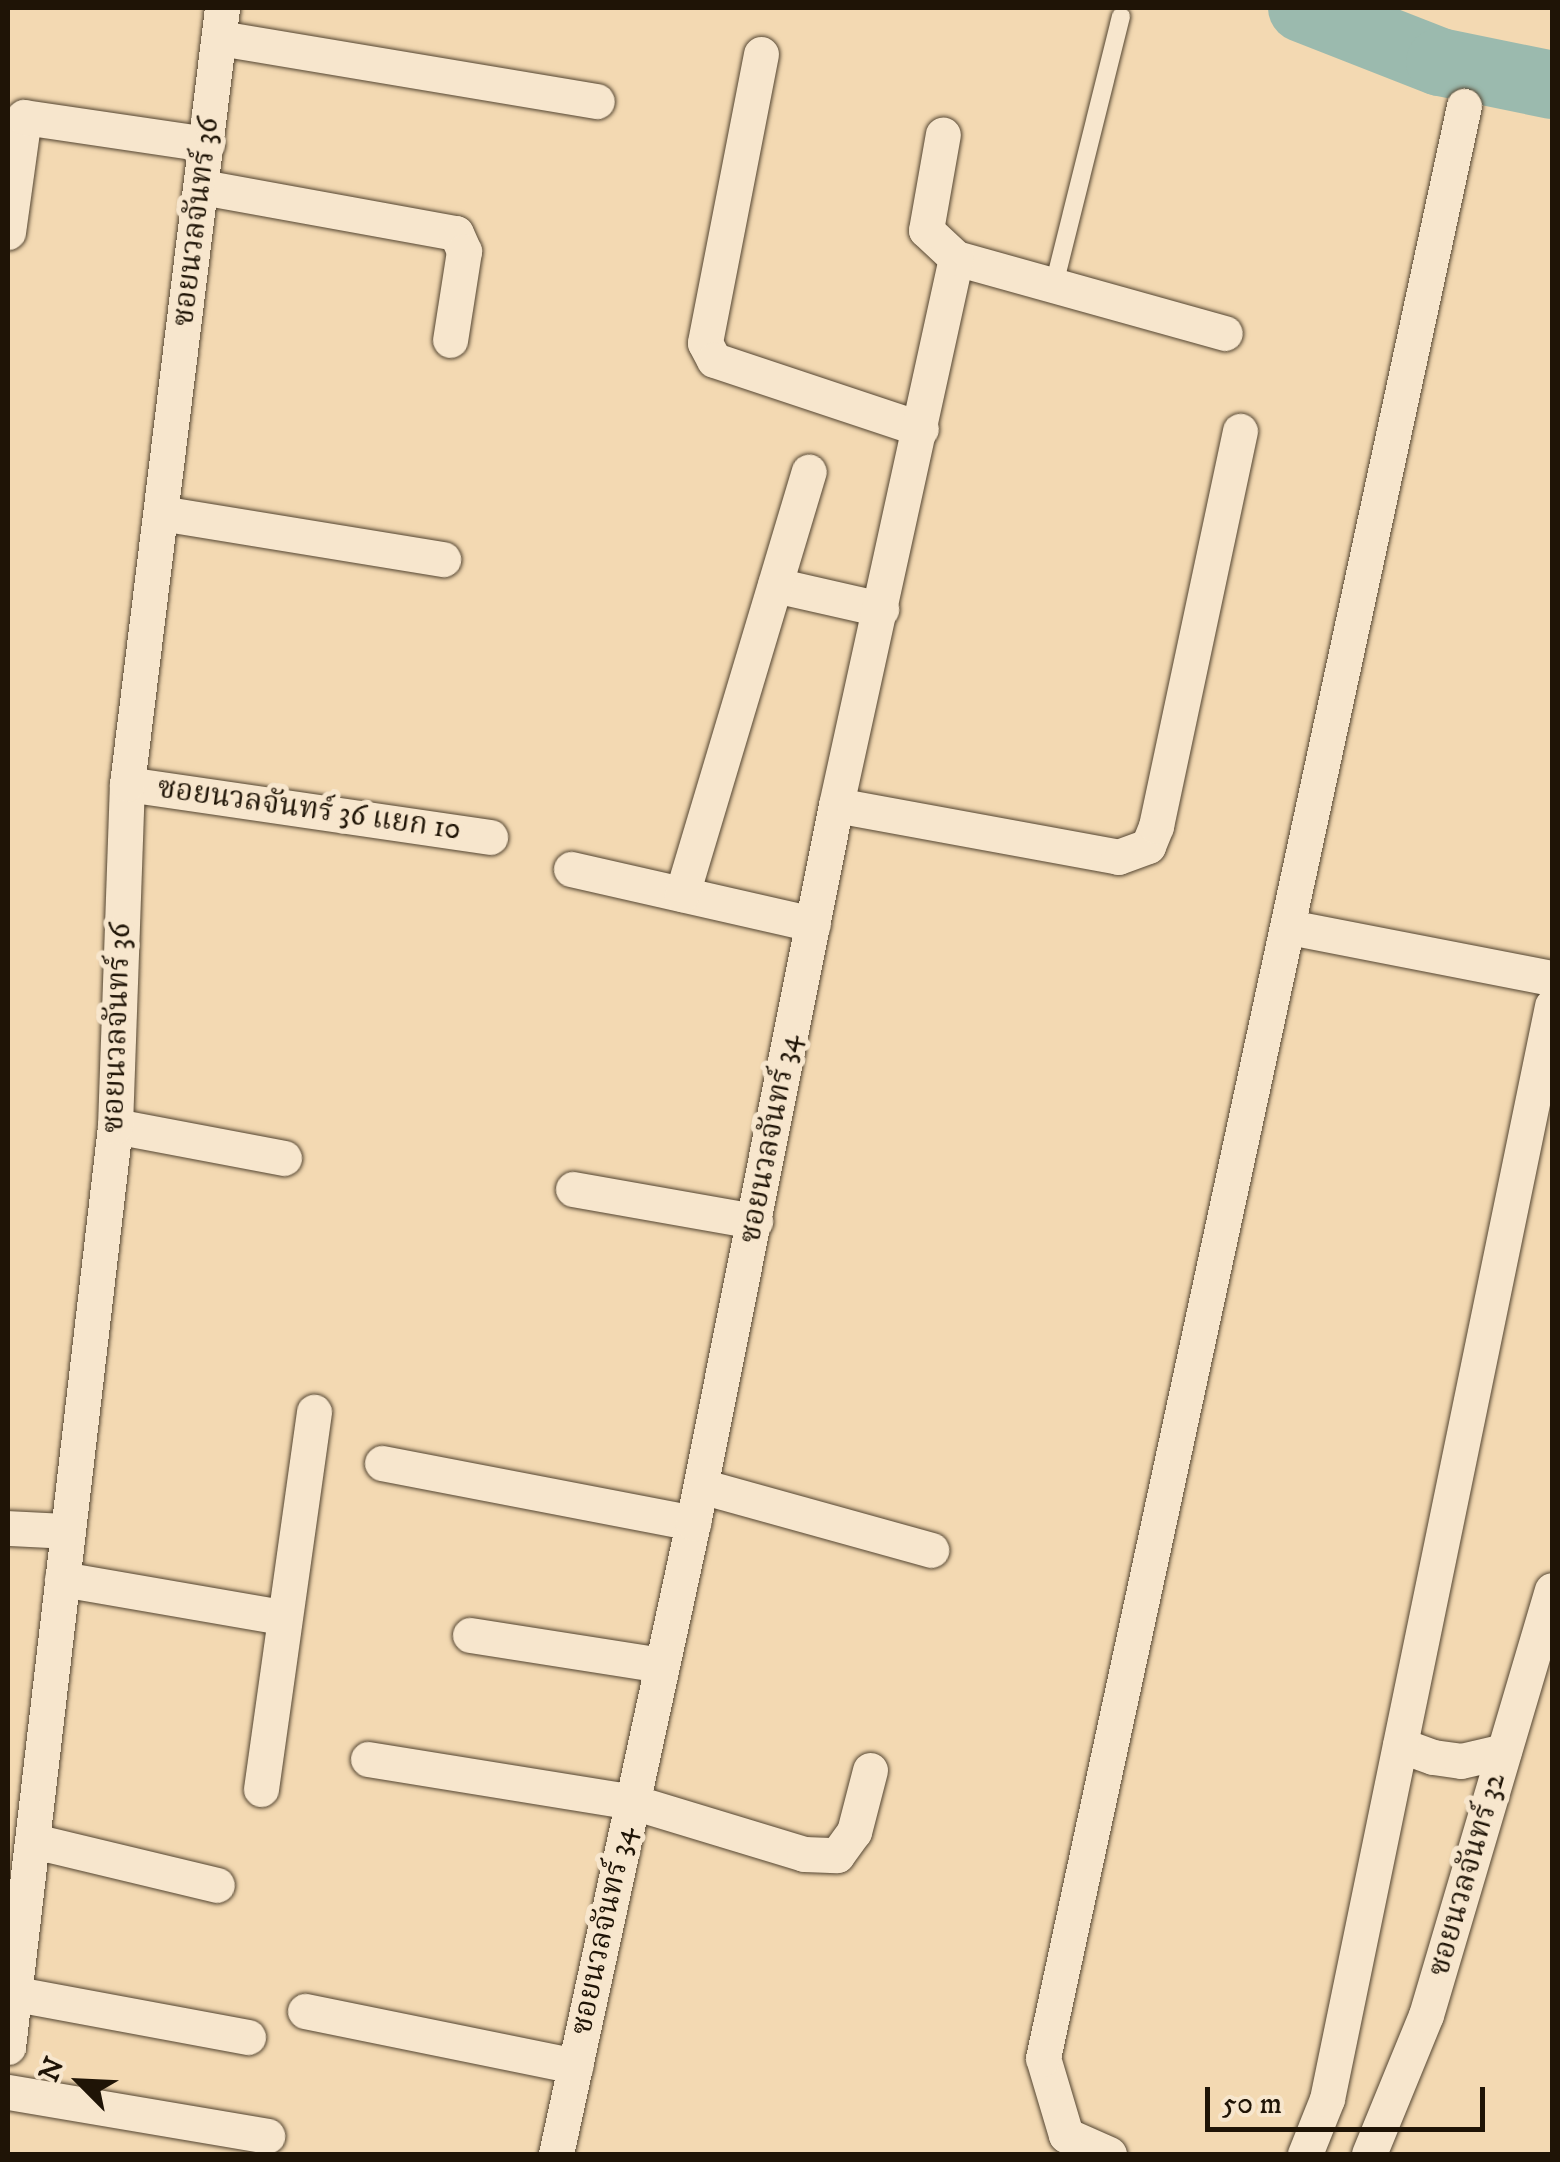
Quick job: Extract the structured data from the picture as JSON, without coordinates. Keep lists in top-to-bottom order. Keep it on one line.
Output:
{"streets":{"street":["ซอยนวลจันทร์ 36","ซอยนวลจันทร์ 36 แยก 10","ซอยนวลจันทร์ 34","ซอยนวลจันทร์ 32"]},"crossings":[["ซอยนวลจันทร์ 36","ซอยนวลจันทร์ 36 แยก 10"]],"scale_bar":"50 m","north":"top left"}
